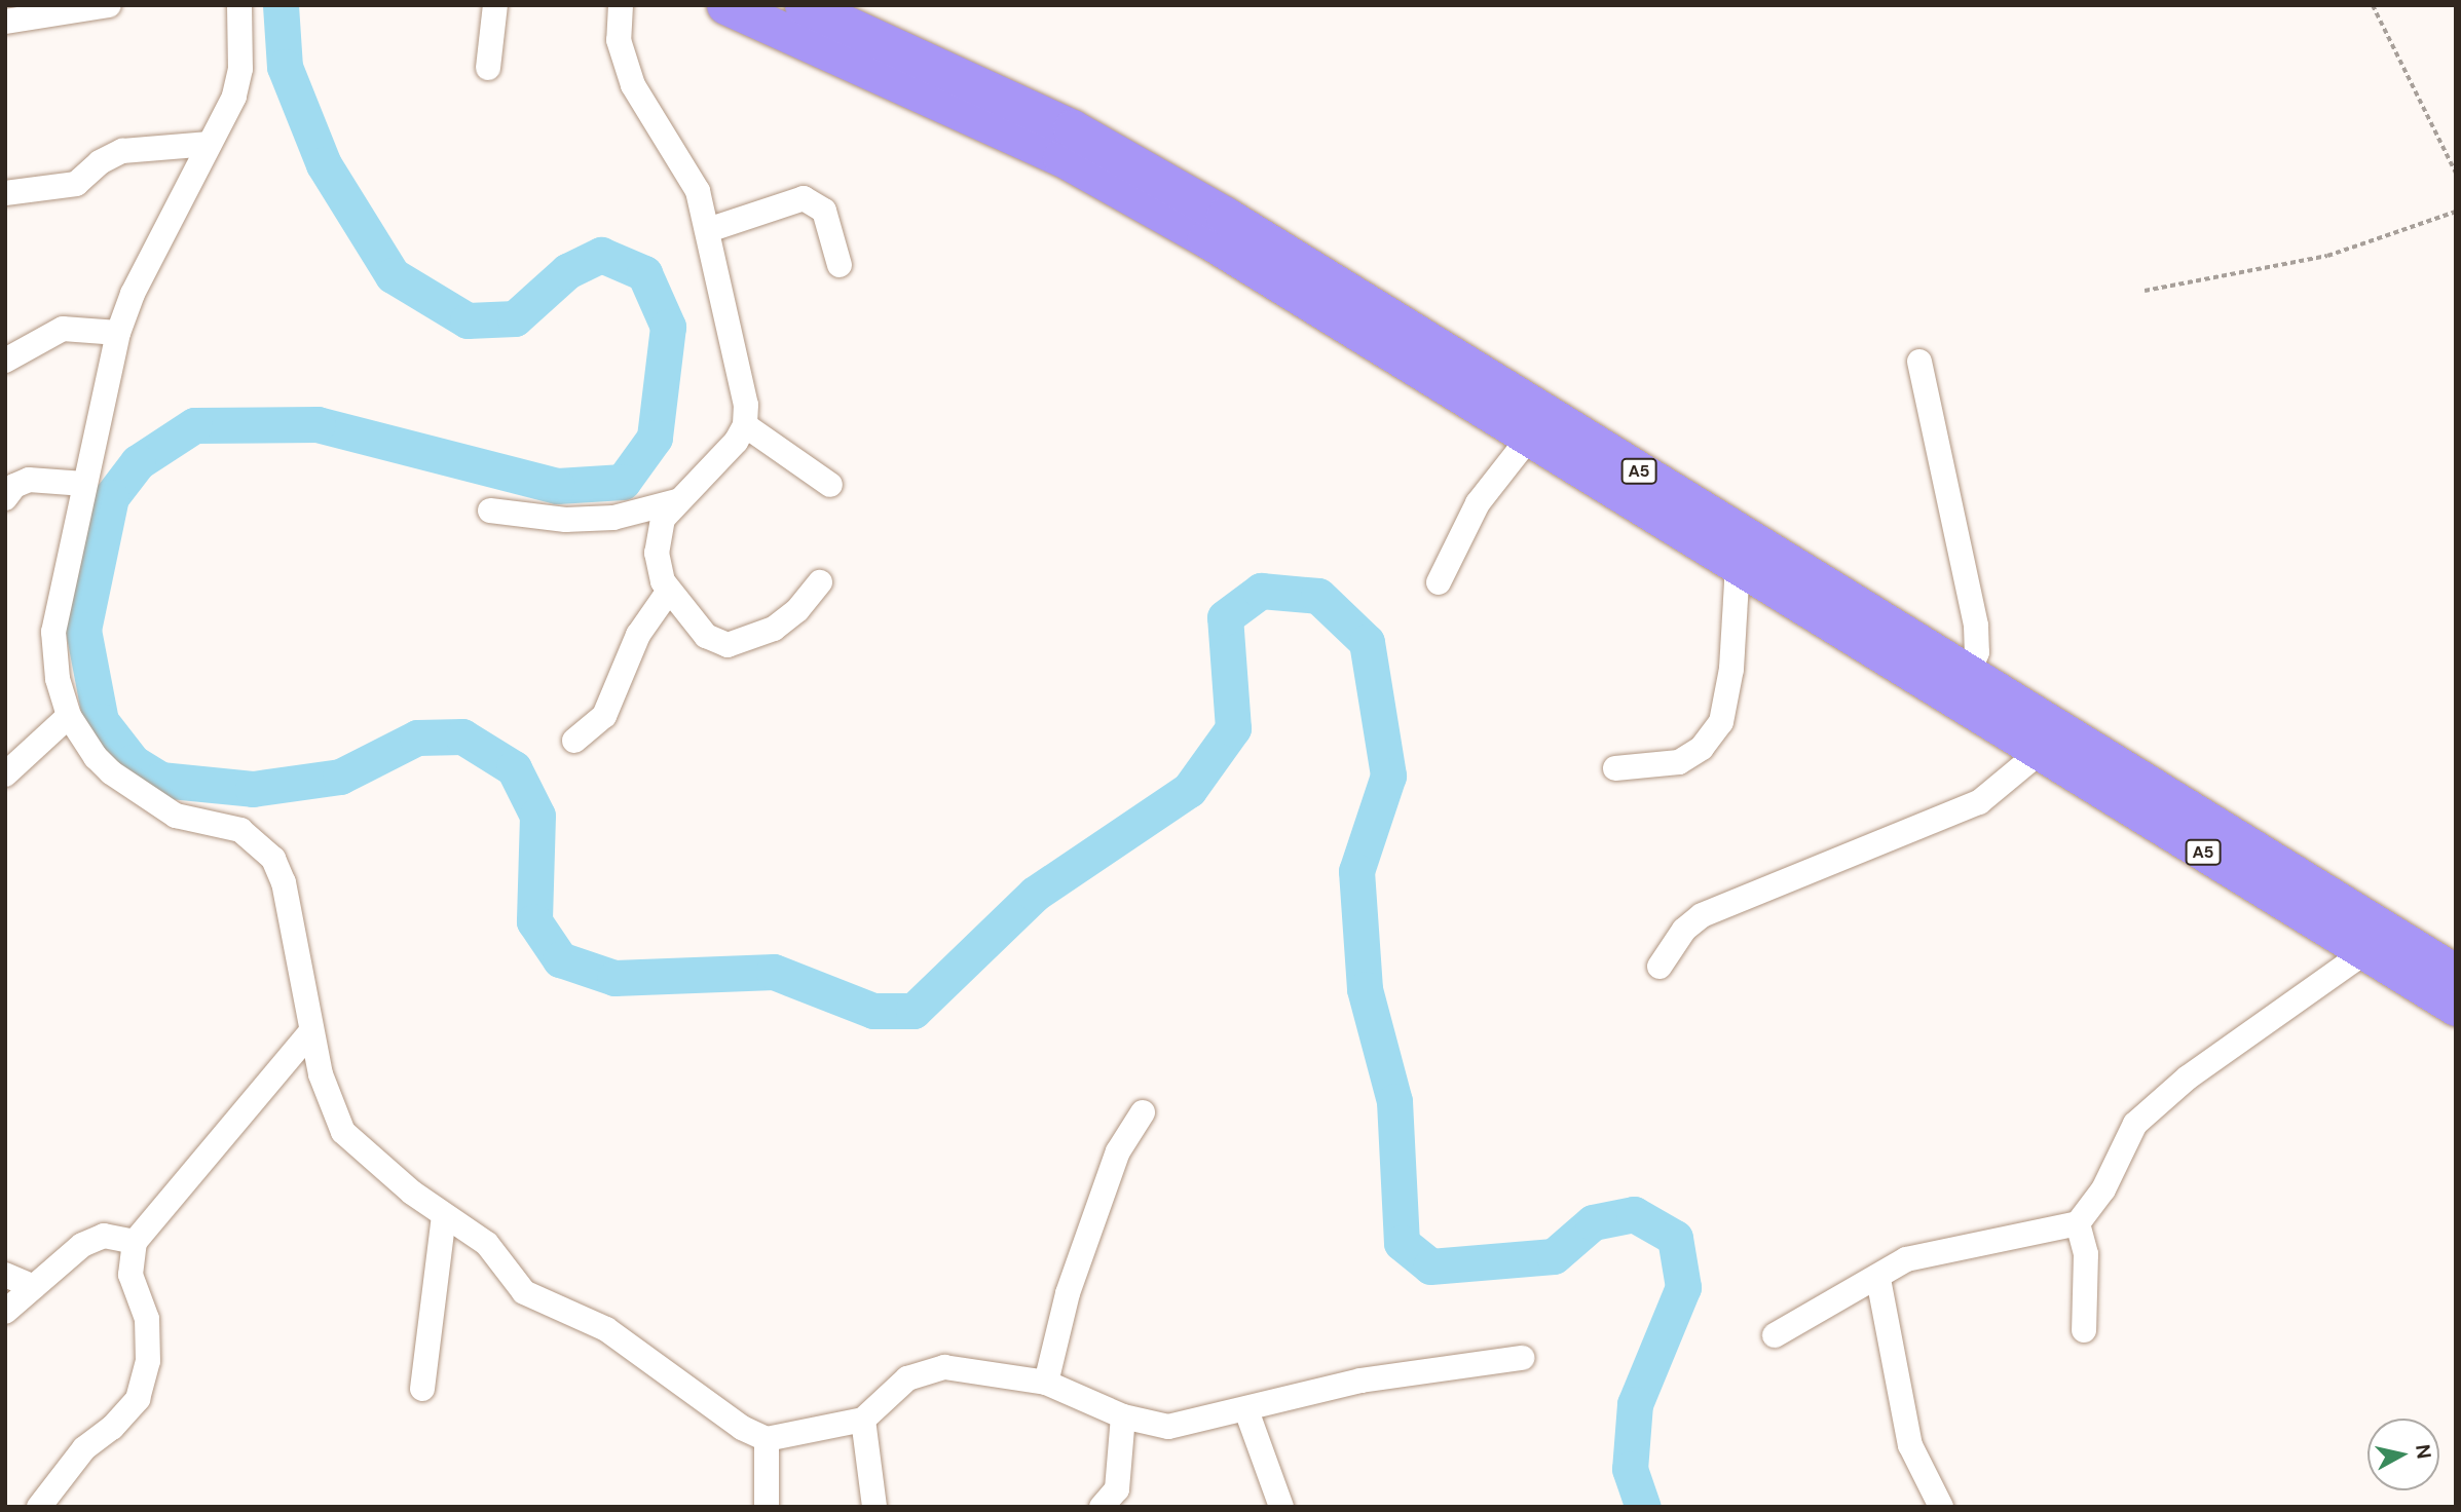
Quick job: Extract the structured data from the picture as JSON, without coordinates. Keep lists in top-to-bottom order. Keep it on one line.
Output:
{"streets":{"highway":["A5"]},"north":"right"}
